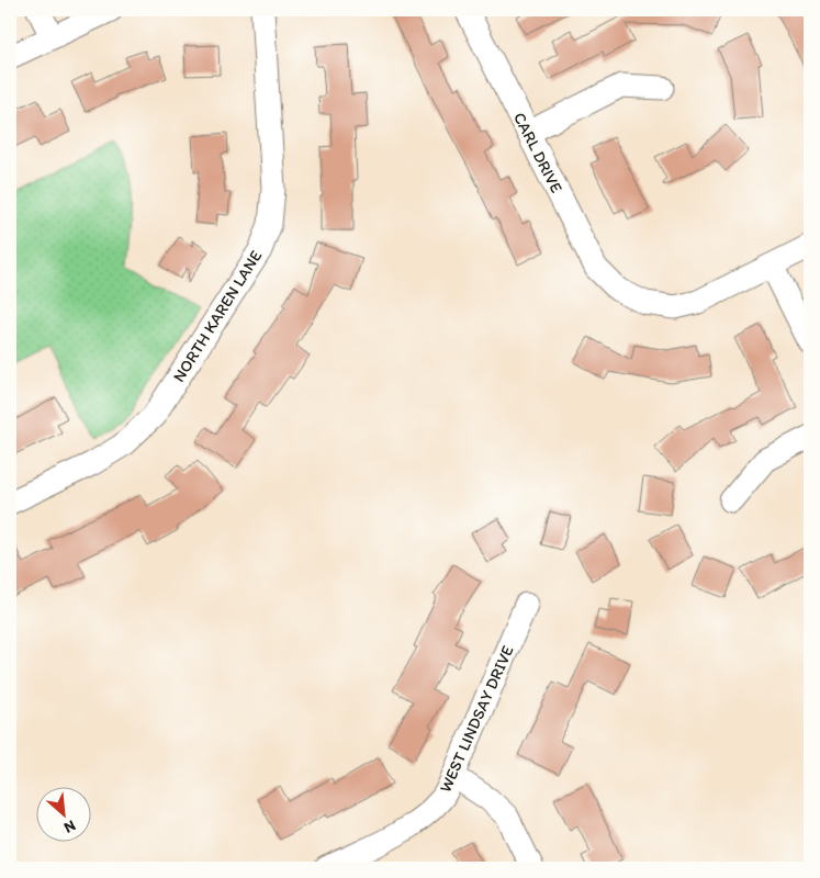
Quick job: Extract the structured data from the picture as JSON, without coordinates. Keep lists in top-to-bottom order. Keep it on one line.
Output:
{"streets":{"street":["CARL DRIVE","NORTH KAREN LANE","WEST LINDSAY DRIVE"]},"north":"bottom right"}
